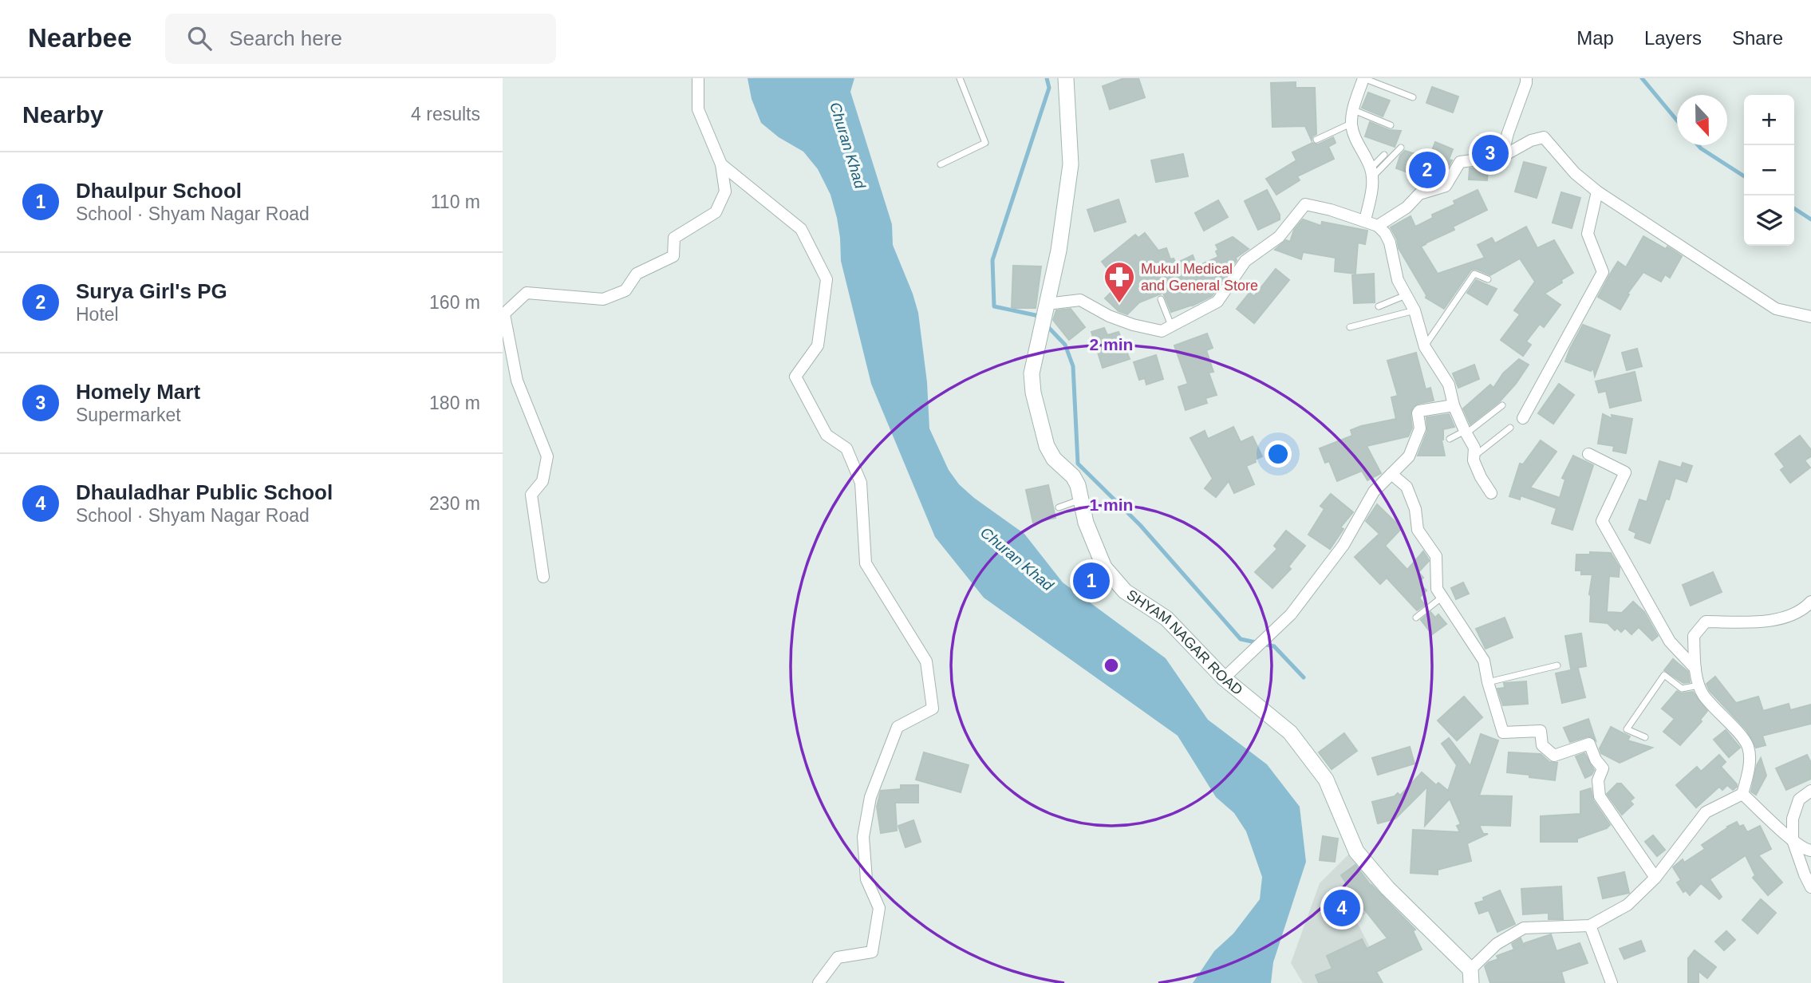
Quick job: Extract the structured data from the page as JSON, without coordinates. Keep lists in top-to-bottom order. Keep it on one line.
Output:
{"streets":{"street":["SHYAM NAGAR ROAD"]},"water":["Churan Khad"],"places":{"pharmacy":["Mukul Medical and General Store"]},"north":"bottom","page":{"header":"Nearbee","search":"Search here","nav":["Map","Layers","Share"],"heading":["Nearby","4 results"],"map_buttons":["+","−"],"pins":["3","2","1","4"],"list":[{"mark":"1","name":"Dhaulpur School","note":"School · Shyam Nagar Road","value":"110 m"},{"mark":"2","name":"Surya Girl's PG","note":"Hotel","value":"160 m"},{"mark":"3","name":"Homely Mart","note":"Supermarket","value":"180 m"},{"mark":"4","name":"Dhauladhar Public School","note":"School · Shyam Nagar Road","value":"230 m"}]},"rings":["2 min","1 min"]}
